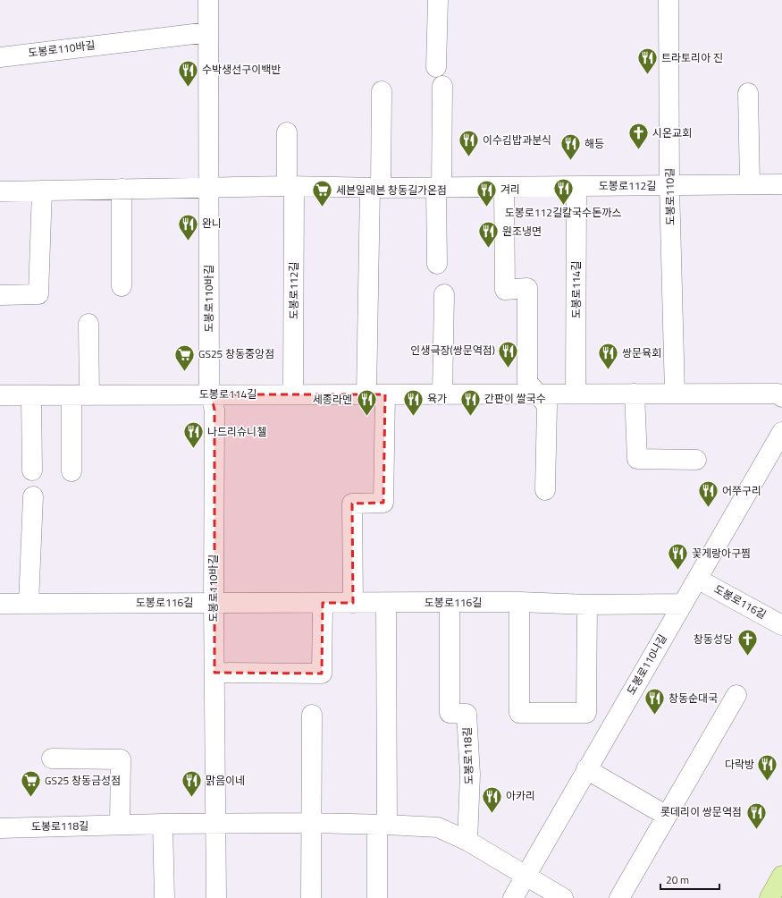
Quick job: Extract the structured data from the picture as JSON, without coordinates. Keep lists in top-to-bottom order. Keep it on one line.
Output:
{"streets":{"street":["도봉로110바길","도봉로112길","도봉로110길","도봉로114길","도봉로116길","도봉로110나길","도봉로118길"]},"crossings":[["도봉로110바길","도봉로112길"],["도봉로110바길","도봉로114길"],["도봉로110바길","도봉로116길"],["도봉로110바길","도봉로118길"],["도봉로112길","도봉로110길"],["도봉로112길","도봉로114길"],["도봉로110길","도봉로114길"],["도봉로116길","도봉로110나길"],["도봉로116길","도봉로118길"],["도봉로110나길","도봉로118길"]],"places":{"restaurant":["트라토리아 진","수박생선구이백반","이수김밥과분식","해등","도봉로112길칼국수돈까스","겨리","완니","원조냉면","인생극장(쌍문역점)","쌍문육회","육가","간판이 쌀국수","세종라멘","나드리슈니첼","어쭈구리","꽃게랑아구찜","창동순대국","다락방","맑음이네","아카리","롯데리이 쌍문역점"],"church":["시온교회","창동성당"],"supermarket":["세븐일레븐 창동길가온점","GS25 창동중앙점","GS25 창동금성점"]},"scale_bar":"20 m"}
